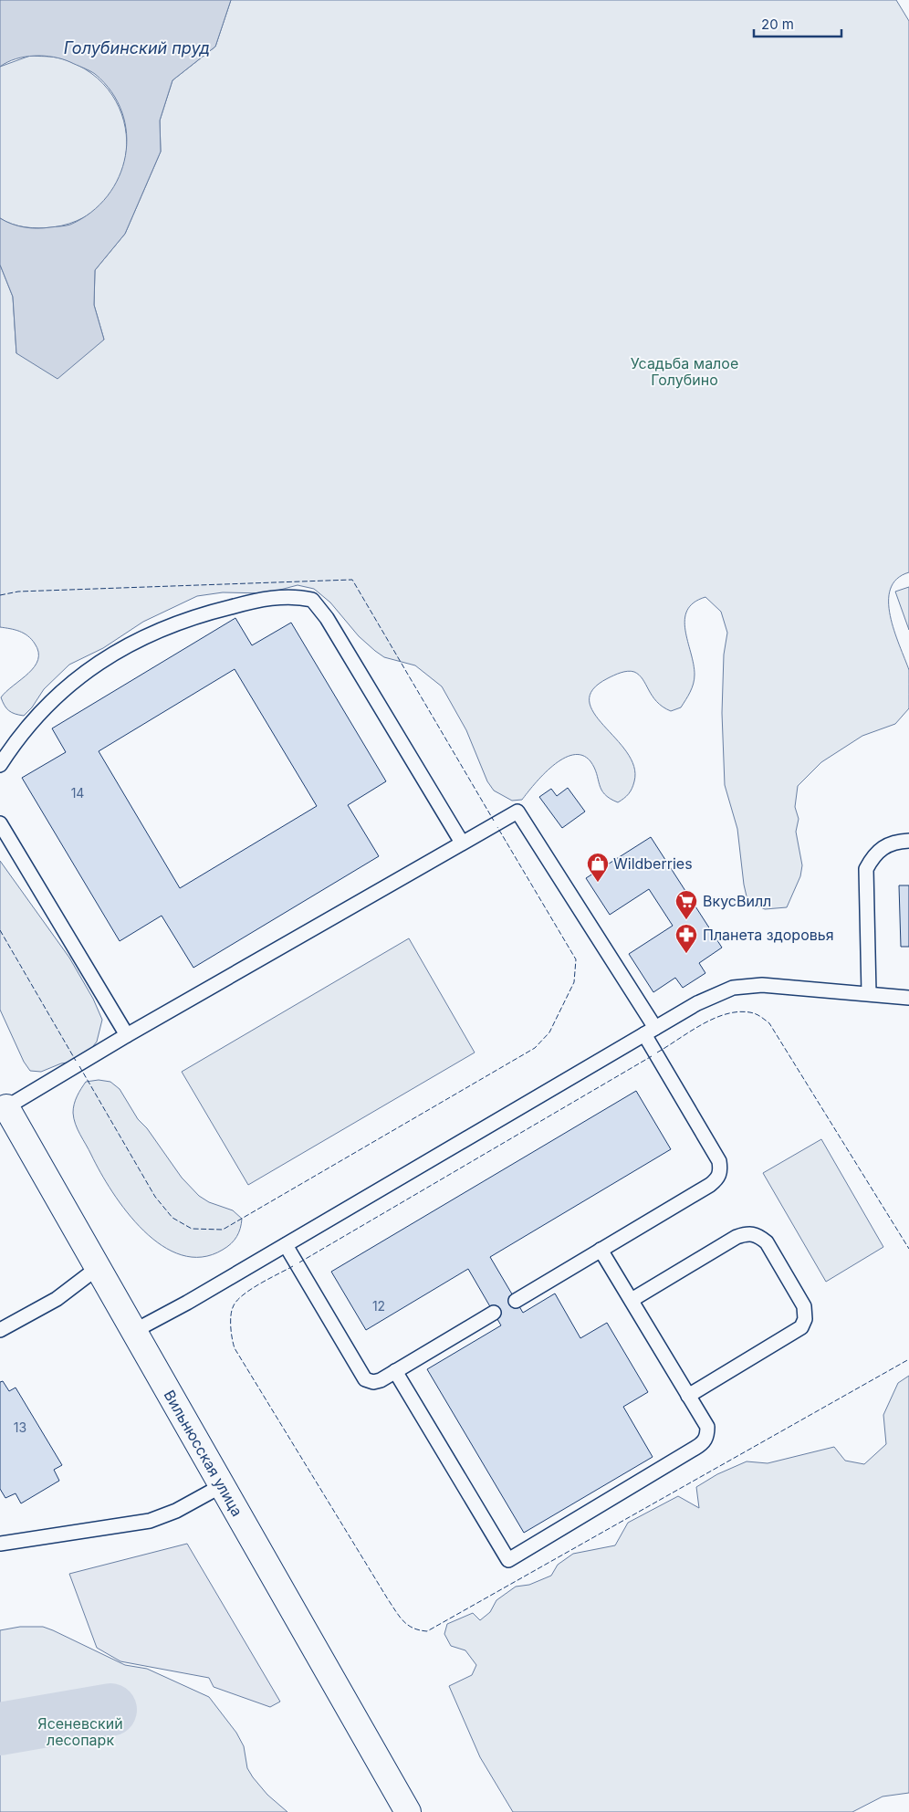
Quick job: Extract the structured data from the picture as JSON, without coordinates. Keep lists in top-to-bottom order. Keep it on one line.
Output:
{"streets":{"street":["Вильнюсская улица"]},"water":["Голубинский пруд"],"parks":["Усадьба малое Голубино","Ясеневский лесопарк"],"places":{"shop":["Wildberries"],"supermarket":["ВкусВилл"],"pharmacy":["Планета здоровья"]},"house_numbers":["14","12","13"],"scale_bar":"20 m"}
